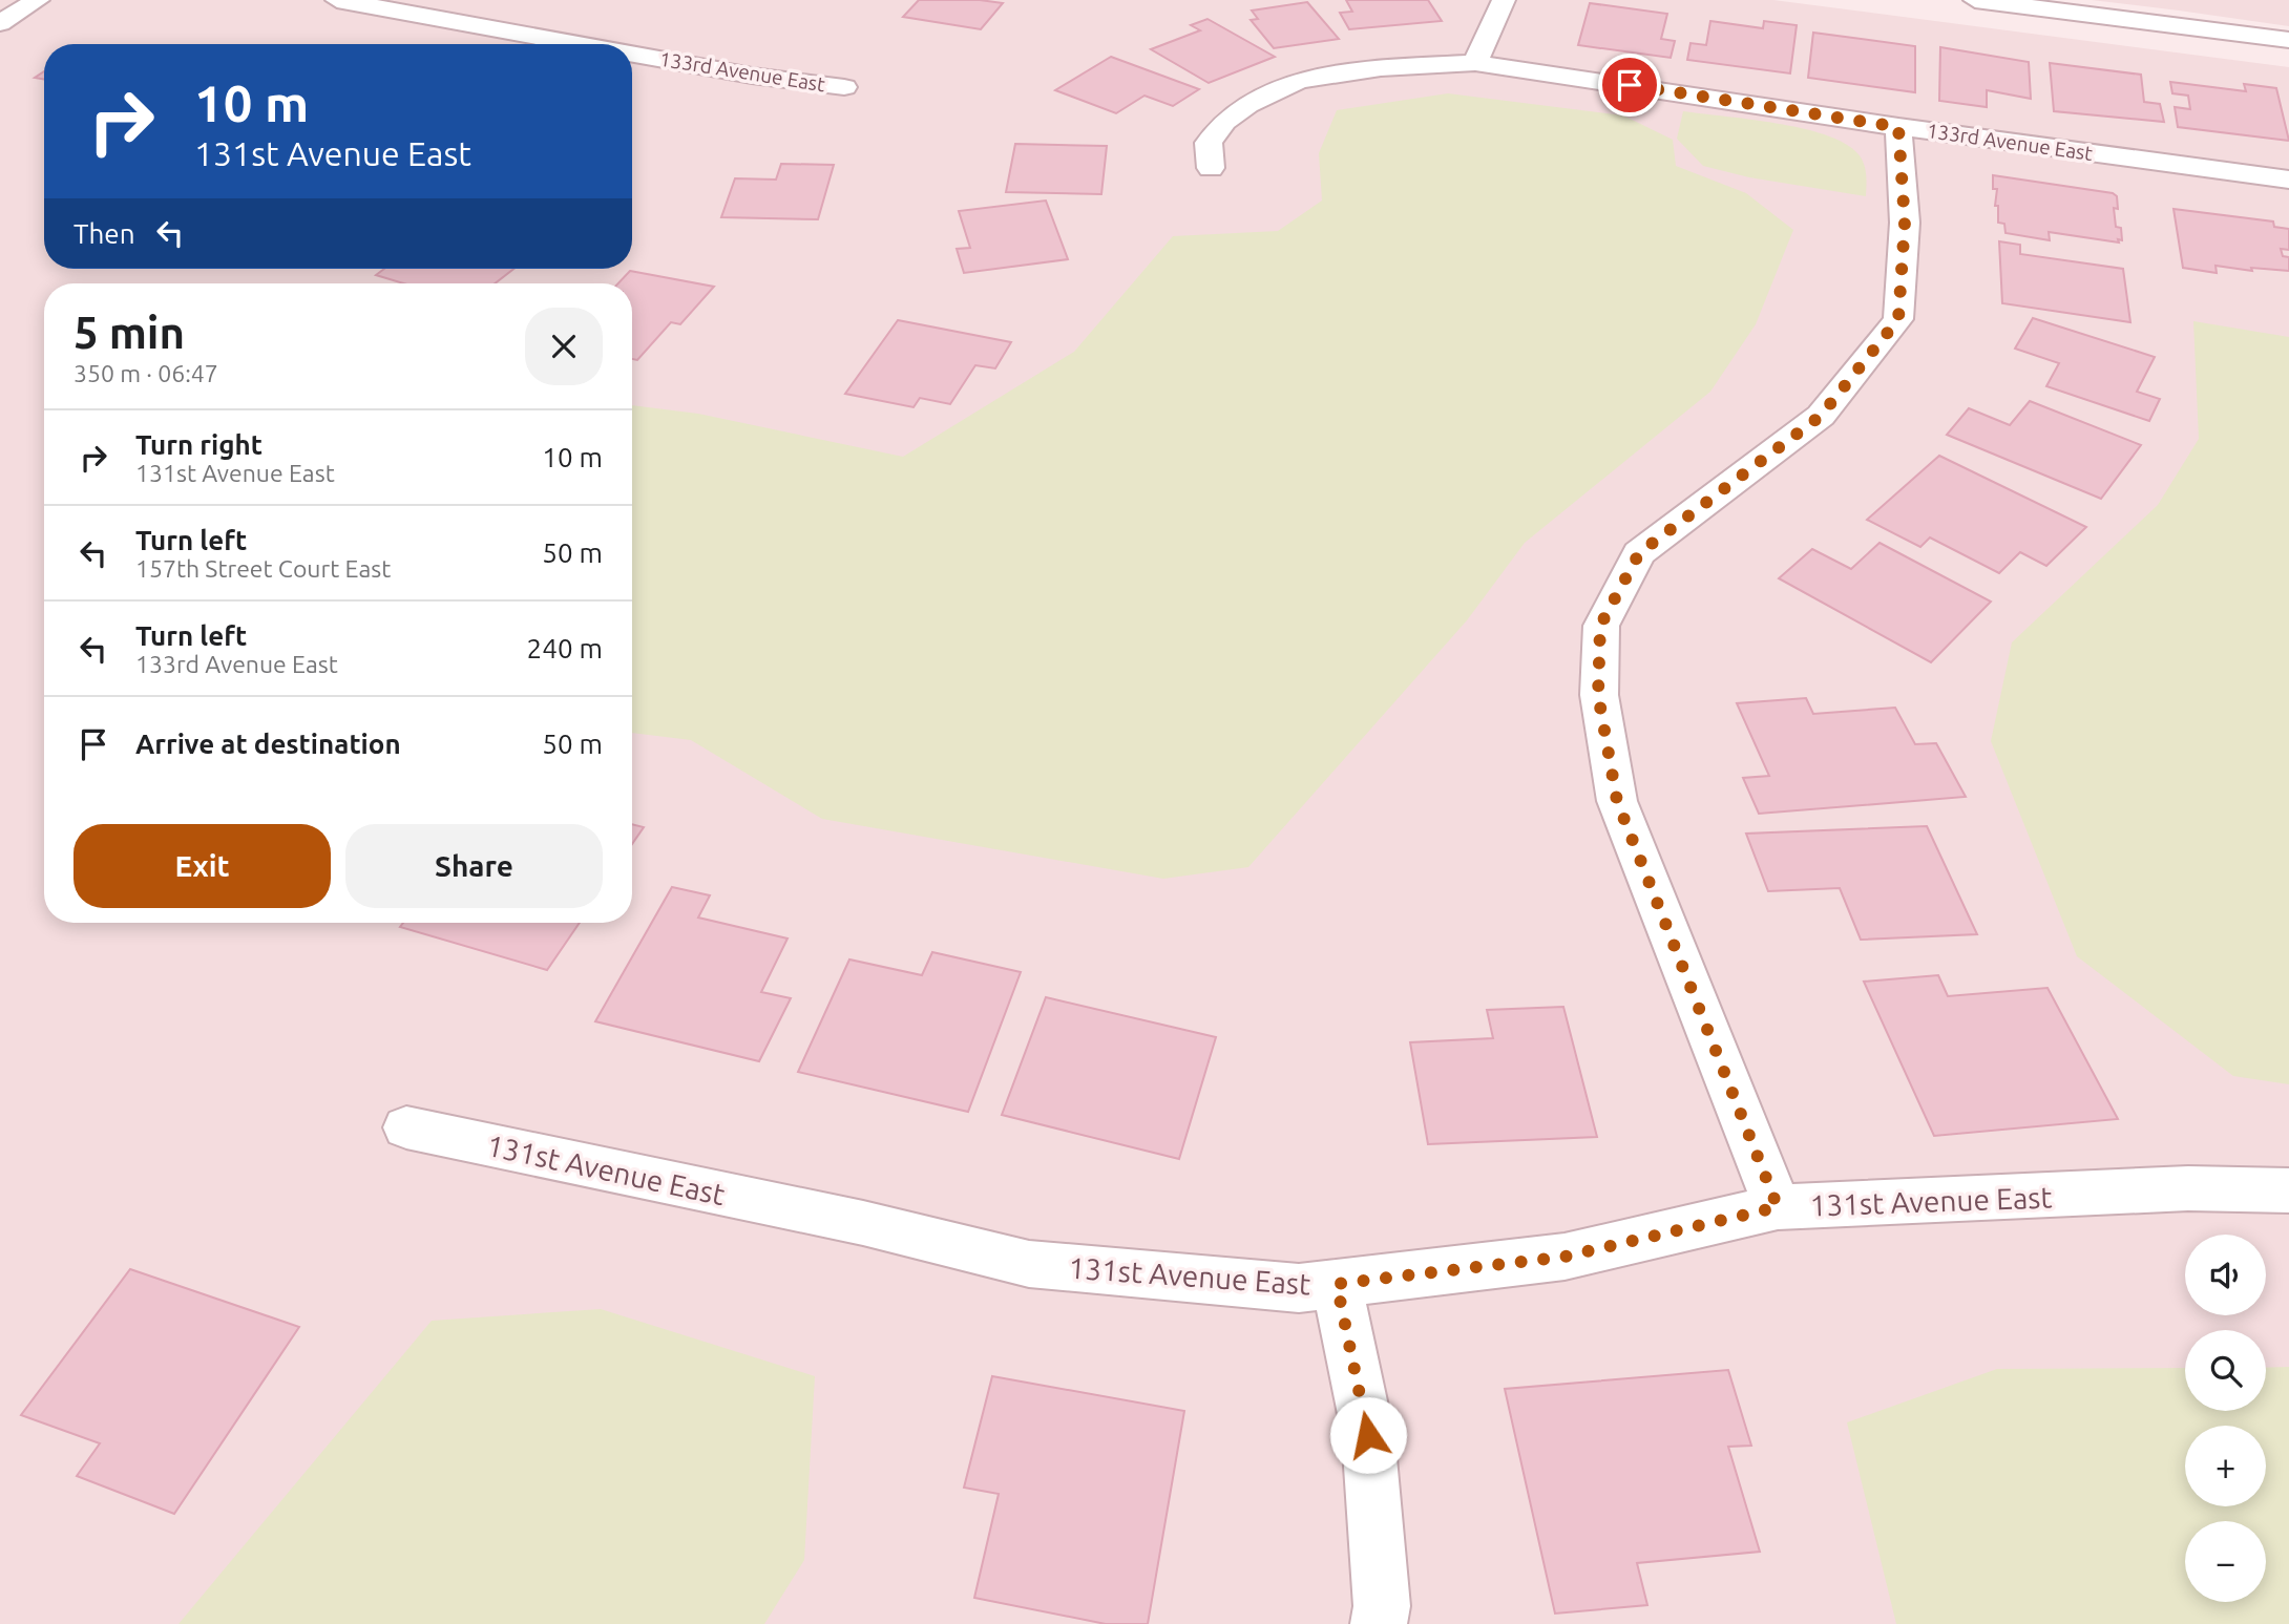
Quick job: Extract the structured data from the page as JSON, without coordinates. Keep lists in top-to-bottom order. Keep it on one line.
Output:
{"streets":{"street":["133rd Avenue East","131st Avenue East"]},"page":{"turn":["10 m","131st Avenue East"],"then":"Then","heading":["5 min","350 m · 06:47"],"list":[{"name":"Turn right","note":"131st Avenue East","value":"10 m"},{"name":"Turn left","note":"157th Street Court East","value":"50 m"},{"name":"Turn left","note":"133rd Avenue East","value":"240 m"},{"name":"Arrive at destination","value":"50 m"}],"buttons":["Exit","Share"],"map_buttons":["+","−"]}}
